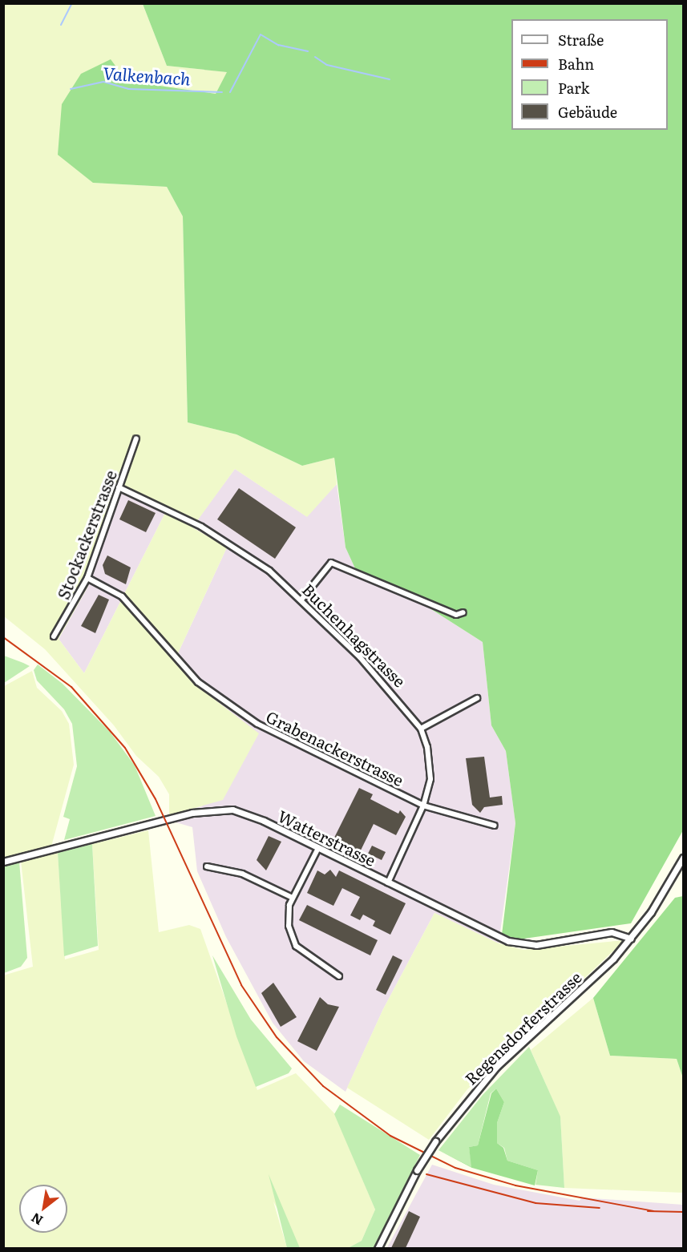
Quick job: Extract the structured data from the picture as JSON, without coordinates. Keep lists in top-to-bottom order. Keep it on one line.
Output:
{"streets":{"street":["Stockackerstrasse","Buchenhagstrasse","Grabenackerstrasse","Watterstrasse","Regensdorferstrasse"]},"crossings":[["Stockackerstrasse","Buchenhagstrasse"],["Stockackerstrasse","Grabenackerstrasse"],["Buchenhagstrasse","Grabenackerstrasse"],["Buchenhagstrasse","Watterstrasse"],["Watterstrasse","Regensdorferstrasse"]],"water":["Valkenbach"],"legend":["Straße","Bahn","Park","Gebäude"],"north":"bottom left"}
